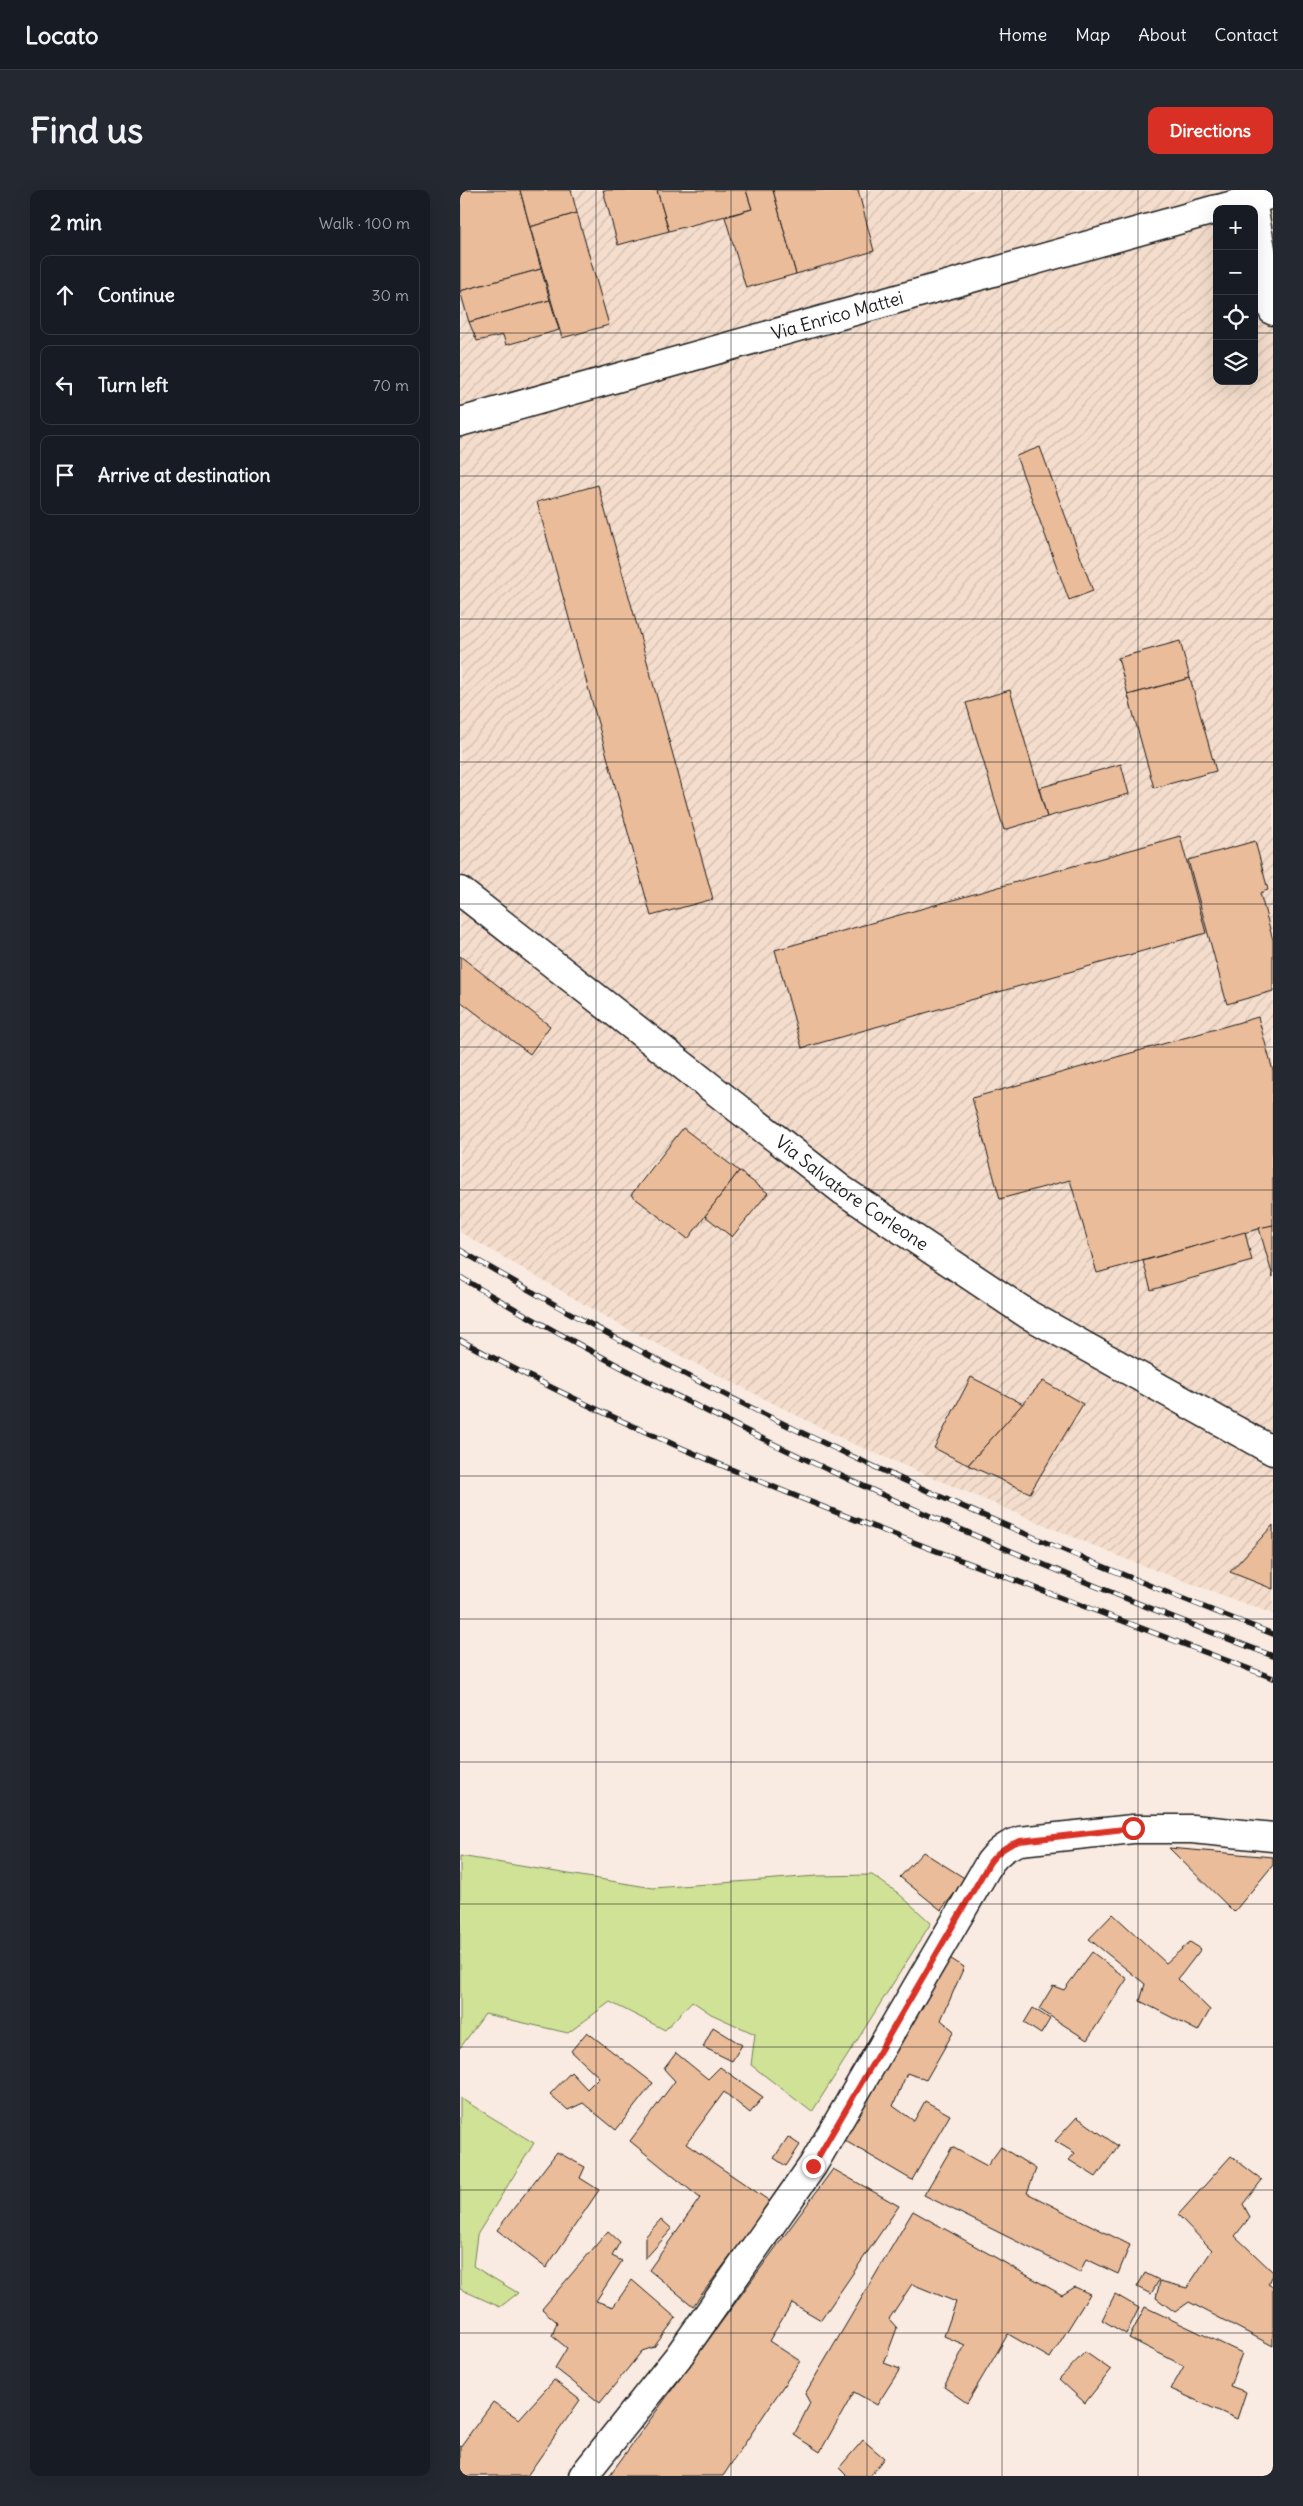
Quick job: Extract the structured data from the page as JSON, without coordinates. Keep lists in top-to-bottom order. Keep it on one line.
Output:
{"streets":{"street":["Via Enrico Mattei","Via Salvatore Corleone"]},"page":{"header":"Locato","nav":["Home","Map","About","Contact"],"buttons":"Directions","title":"Find us","heading":["2 min","Walk · 100 m"],"map_buttons":["+","−"],"list":[["Continue","30 m"],["Turn left","70 m"],"Arrive at destination"]}}
